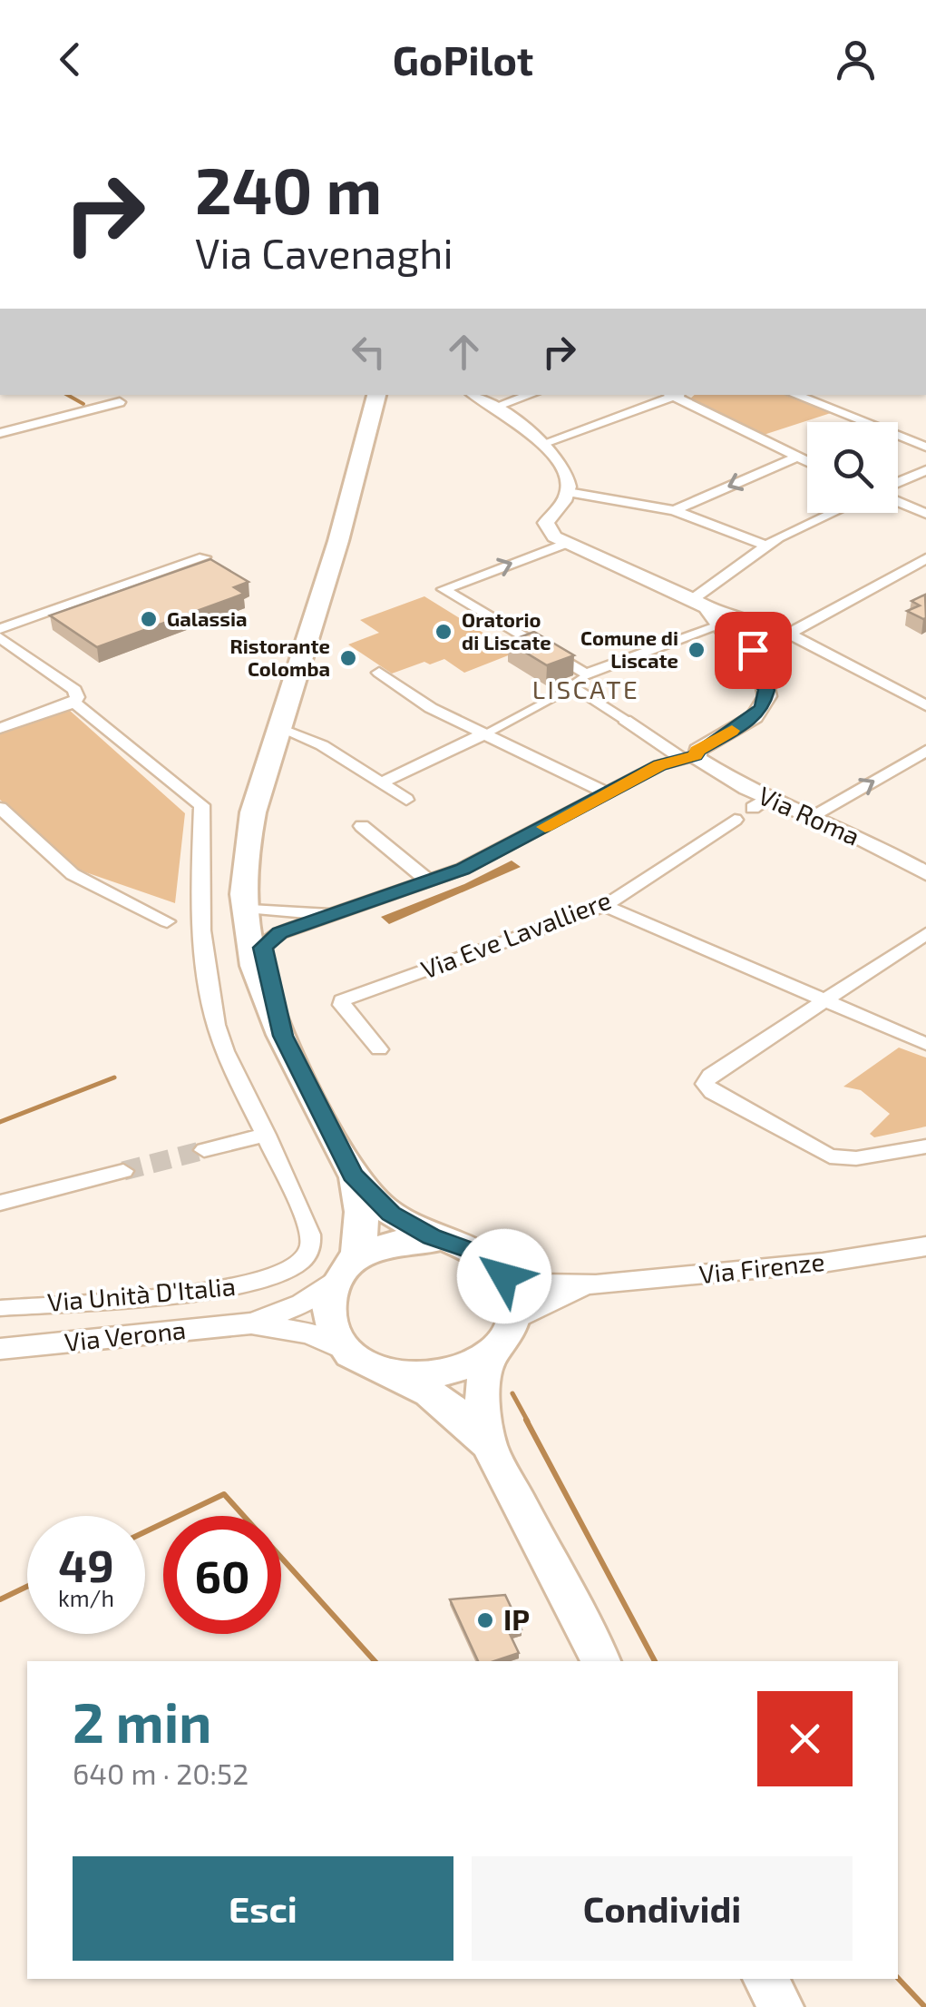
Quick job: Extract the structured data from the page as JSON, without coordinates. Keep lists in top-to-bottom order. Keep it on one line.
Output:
{"streets":{"street":["Via Roma","Via Eve Lavalliere","Via Firenze","Via Unità D'Italia","Via Verona"]},"crossings":[["Via Firenze","Via Verona"]],"districts":["LISCATE"],"places":["Galassia","Oratorio di Liscate","Comune di Liscate","Ristorante Colomba","IP"],"page":{"header":"GoPilot","turn":["240 m","Via Cavenaghi"],"speed":"49 km/h","limit":"60","heading":["2 min","640 m · 20:52"],"buttons":["Esci","Condividi"]}}
